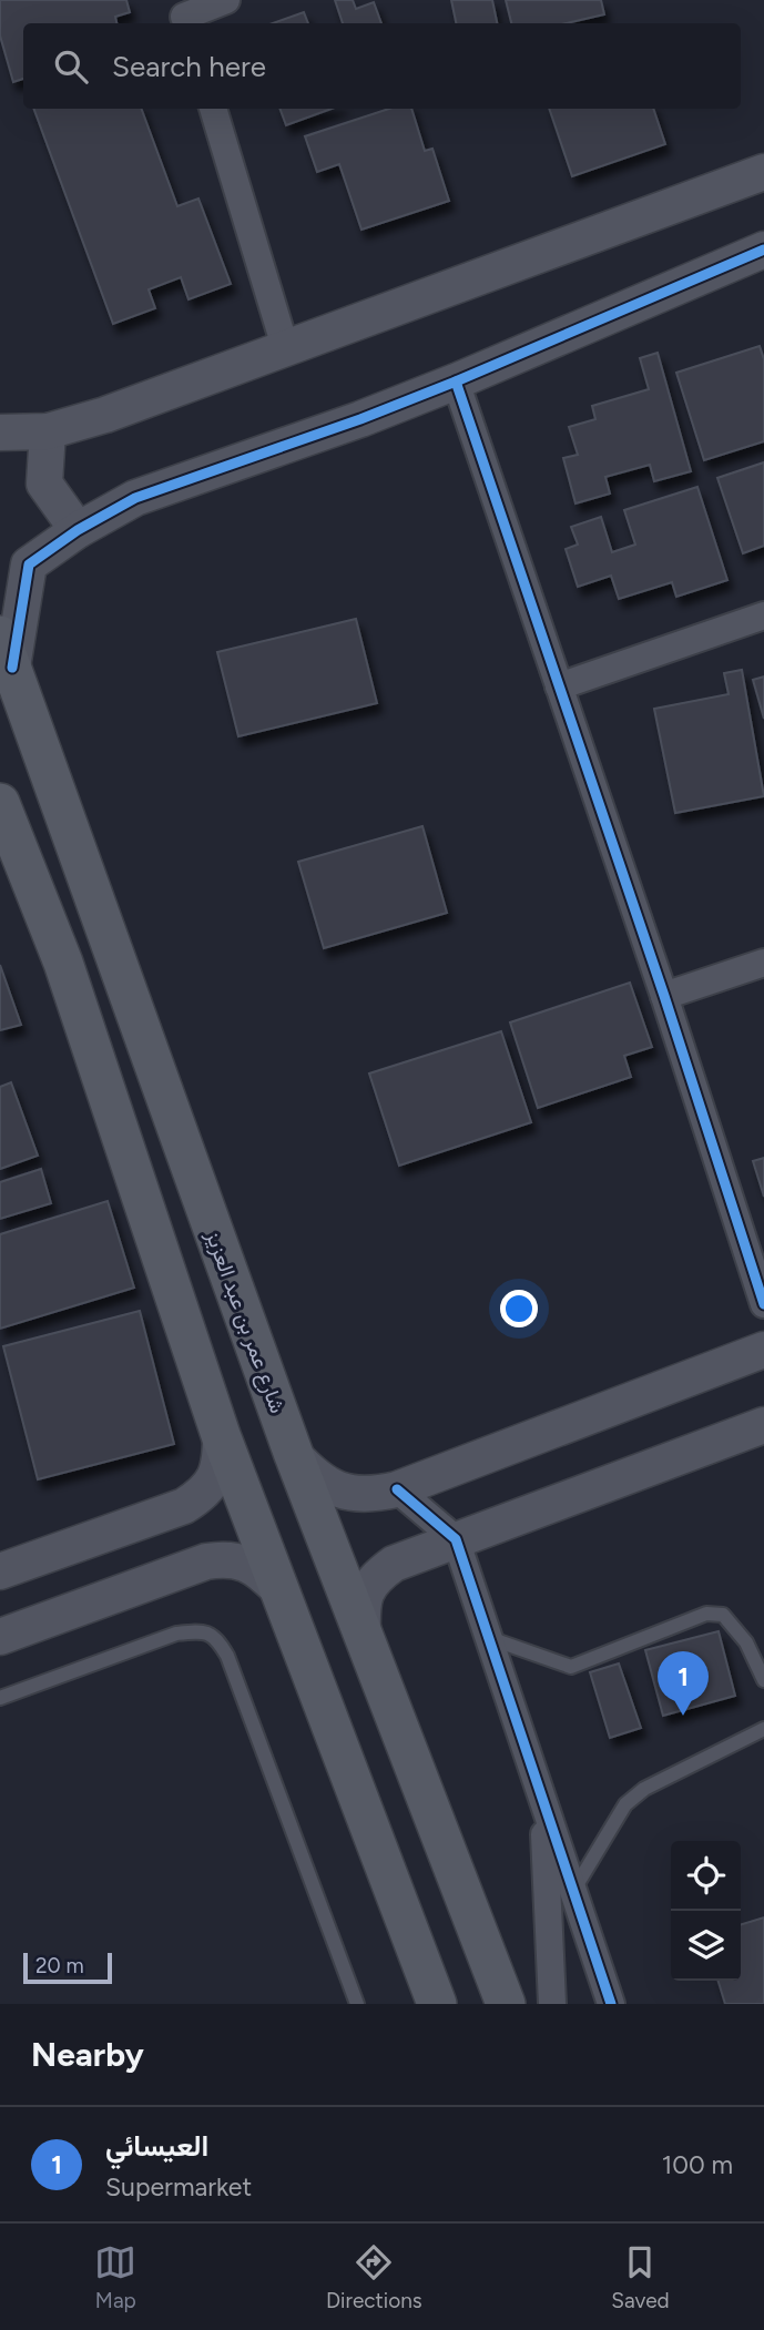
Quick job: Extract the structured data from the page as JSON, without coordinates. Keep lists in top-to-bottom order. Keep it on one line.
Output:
{"streets":{"main road":["شارع عمر بن عبد العزيز"]},"scale_bar":"20 m","page":{"search":"Search here","pins":"1","scale":"20 m","heading":"Nearby","list":[{"mark":"1","name":"العيسائي","note":"Supermarket","value":"100 m"}],"nav":["Map","Directions","Saved"]}}
